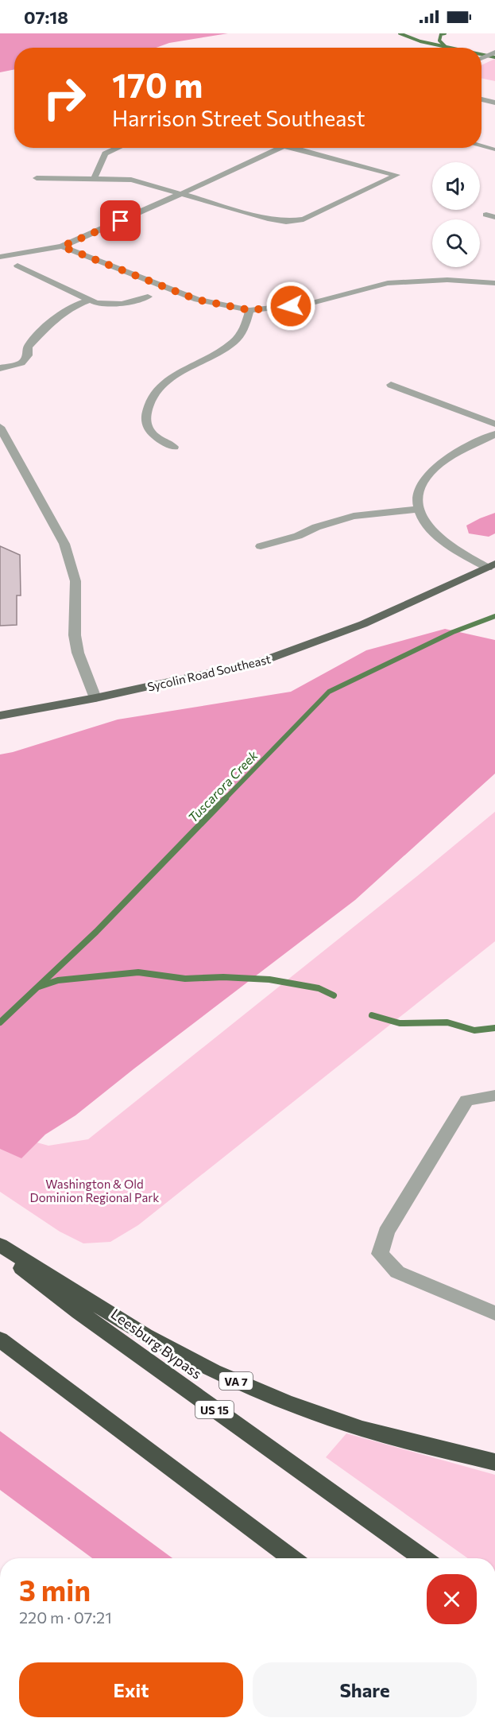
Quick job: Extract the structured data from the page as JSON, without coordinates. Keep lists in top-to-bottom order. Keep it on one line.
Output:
{"streets":{"highway":["Leesburg Bypass","VA 7","US 15"],"main road":["Sycolin Road Southeast"]},"water":["Tuscarora Creek"],"parks":["Washington & Old Dominion Regional Park"],"page":{"status":"07:18","turn":["170 m","Harrison Street Southeast"],"heading":["3 min","220 m · 07:21"],"buttons":["Exit","Share"]}}
